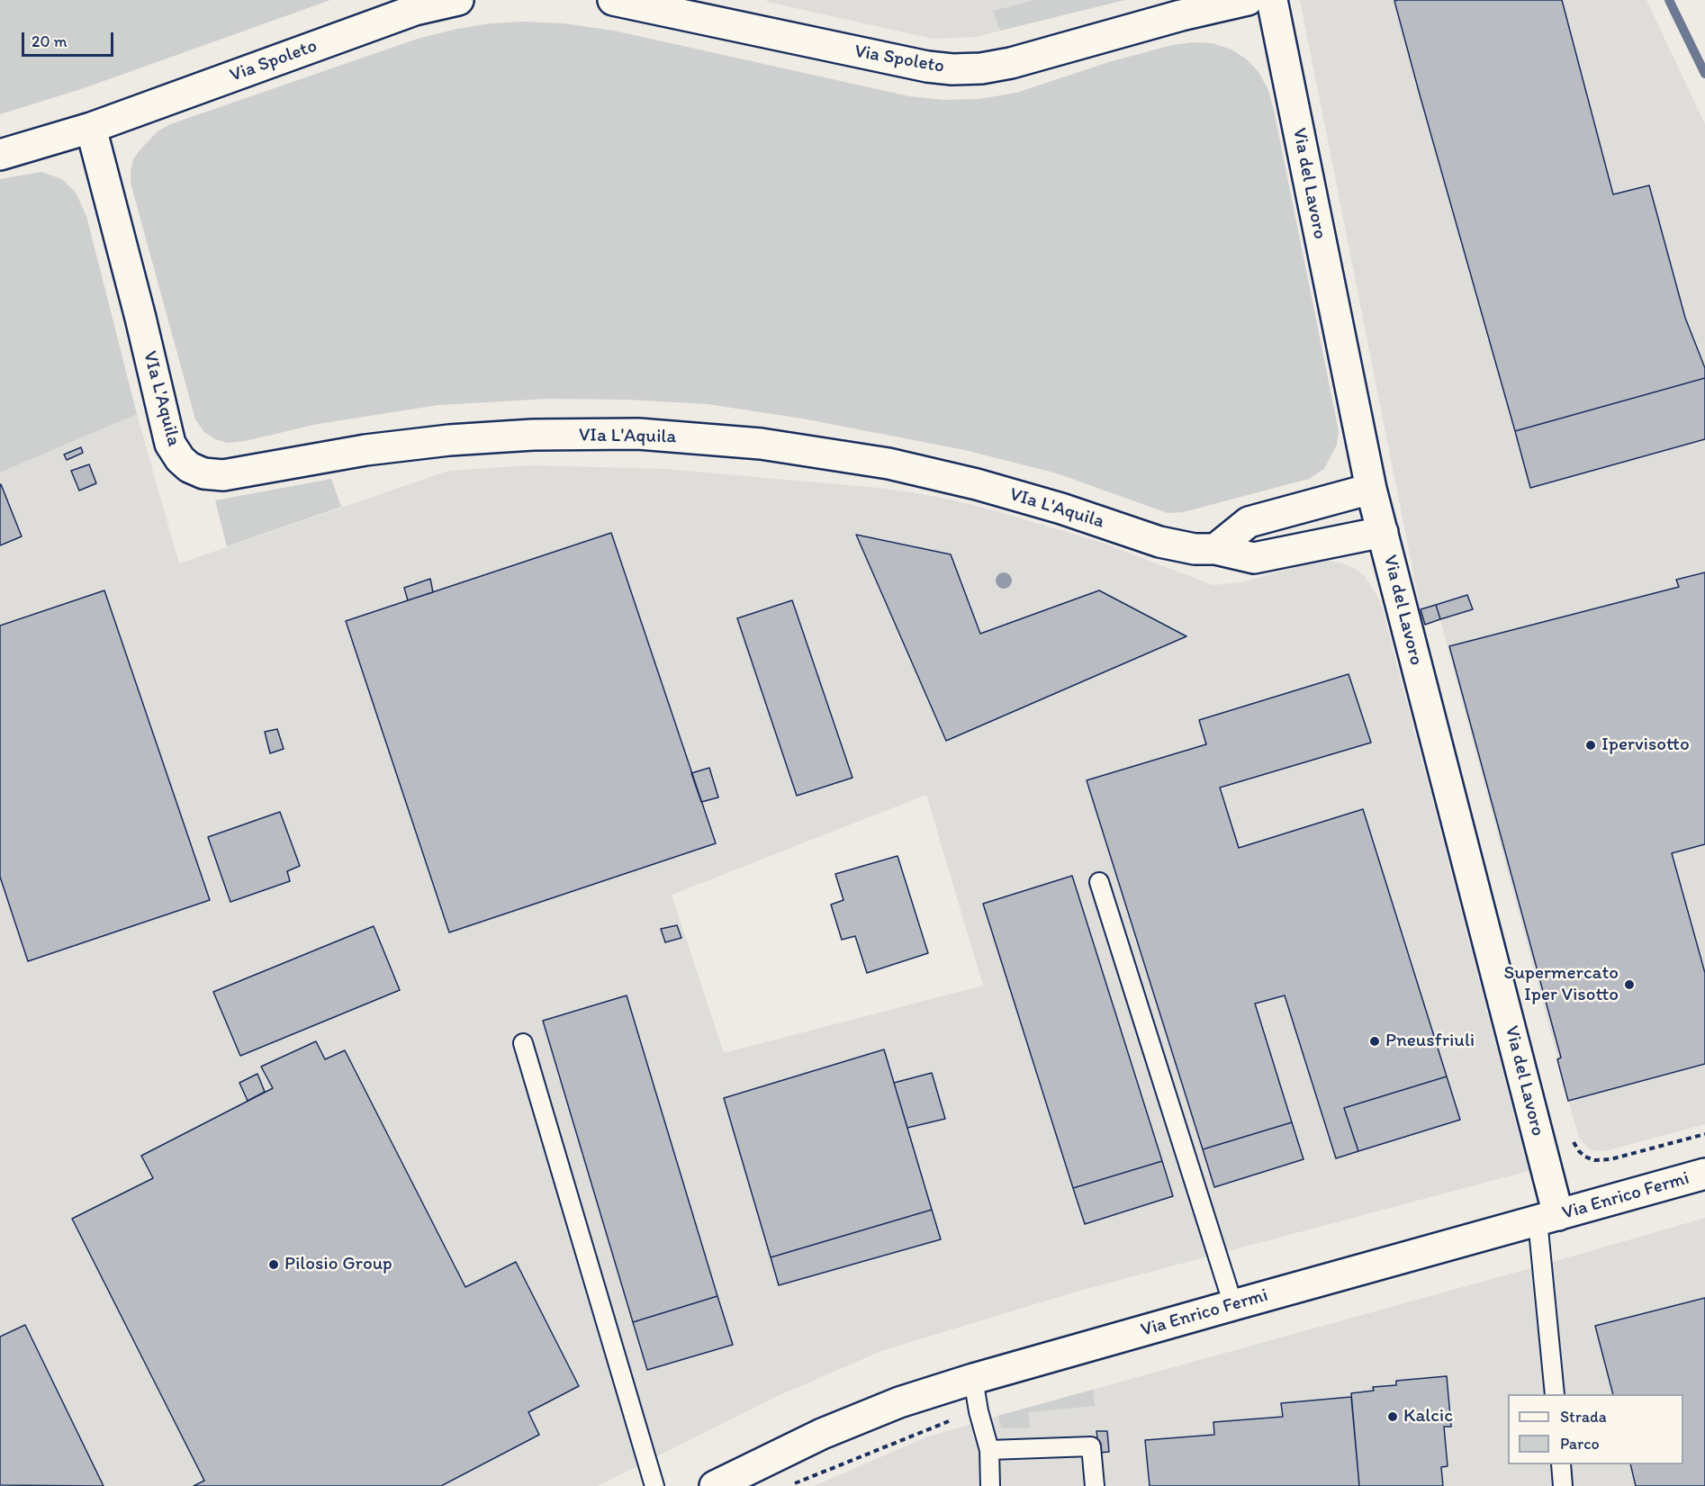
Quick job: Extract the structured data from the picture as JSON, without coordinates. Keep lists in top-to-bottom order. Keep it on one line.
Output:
{"streets":{"street":["Via Spoleto","Via del Lavoro","VIa L'Aquila","Via Enrico Fermi"]},"crossings":[["Via Spoleto","VIa L'Aquila"],["Via del Lavoro","VIa L'Aquila"],["Via del Lavoro","Via Enrico Fermi"]],"places":["Ipervisotto","Supermercato Iper Visotto","Pneusfriuli","Pilosio Group","Kalcic"],"legend":["Strada","Parco"],"scale_bar":"20 m"}
